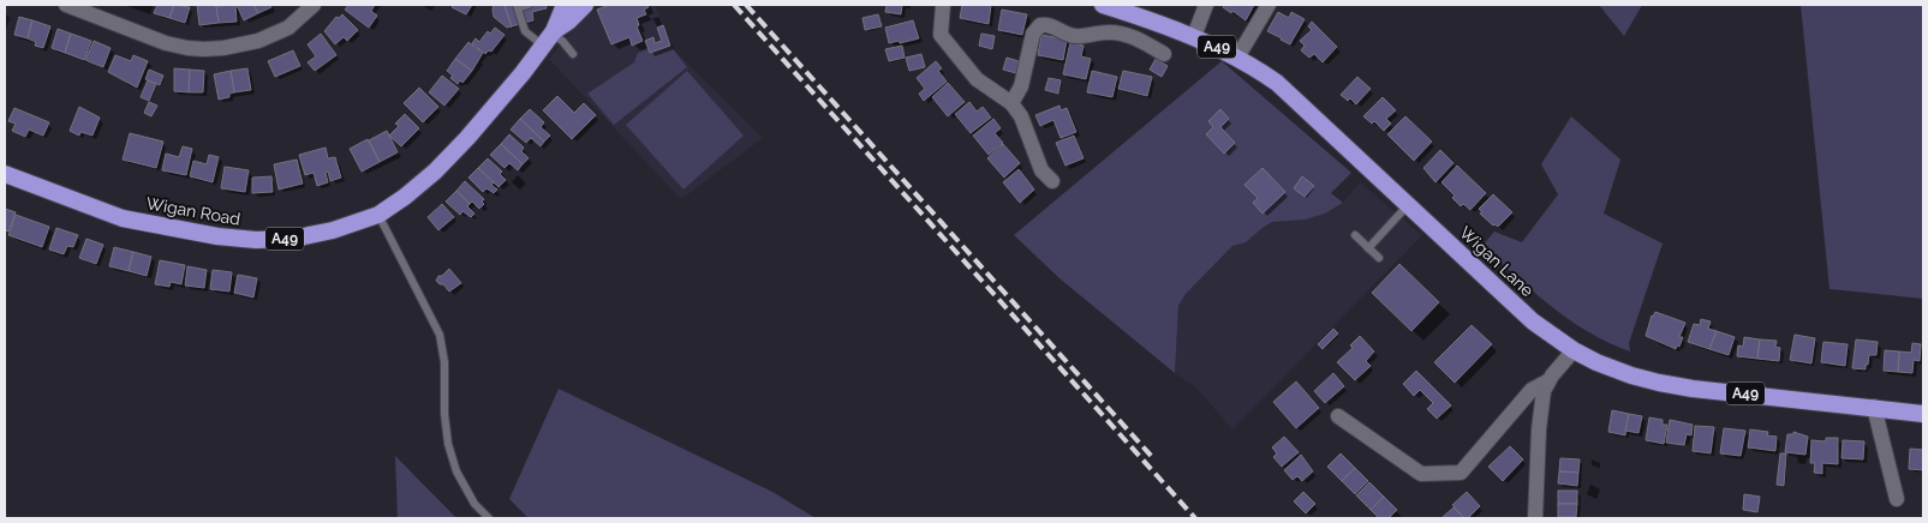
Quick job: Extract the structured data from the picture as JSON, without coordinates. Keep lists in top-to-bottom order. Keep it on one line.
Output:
{"streets":{"highway":["A49","Wigan Road","Wigan Lane"]}}
